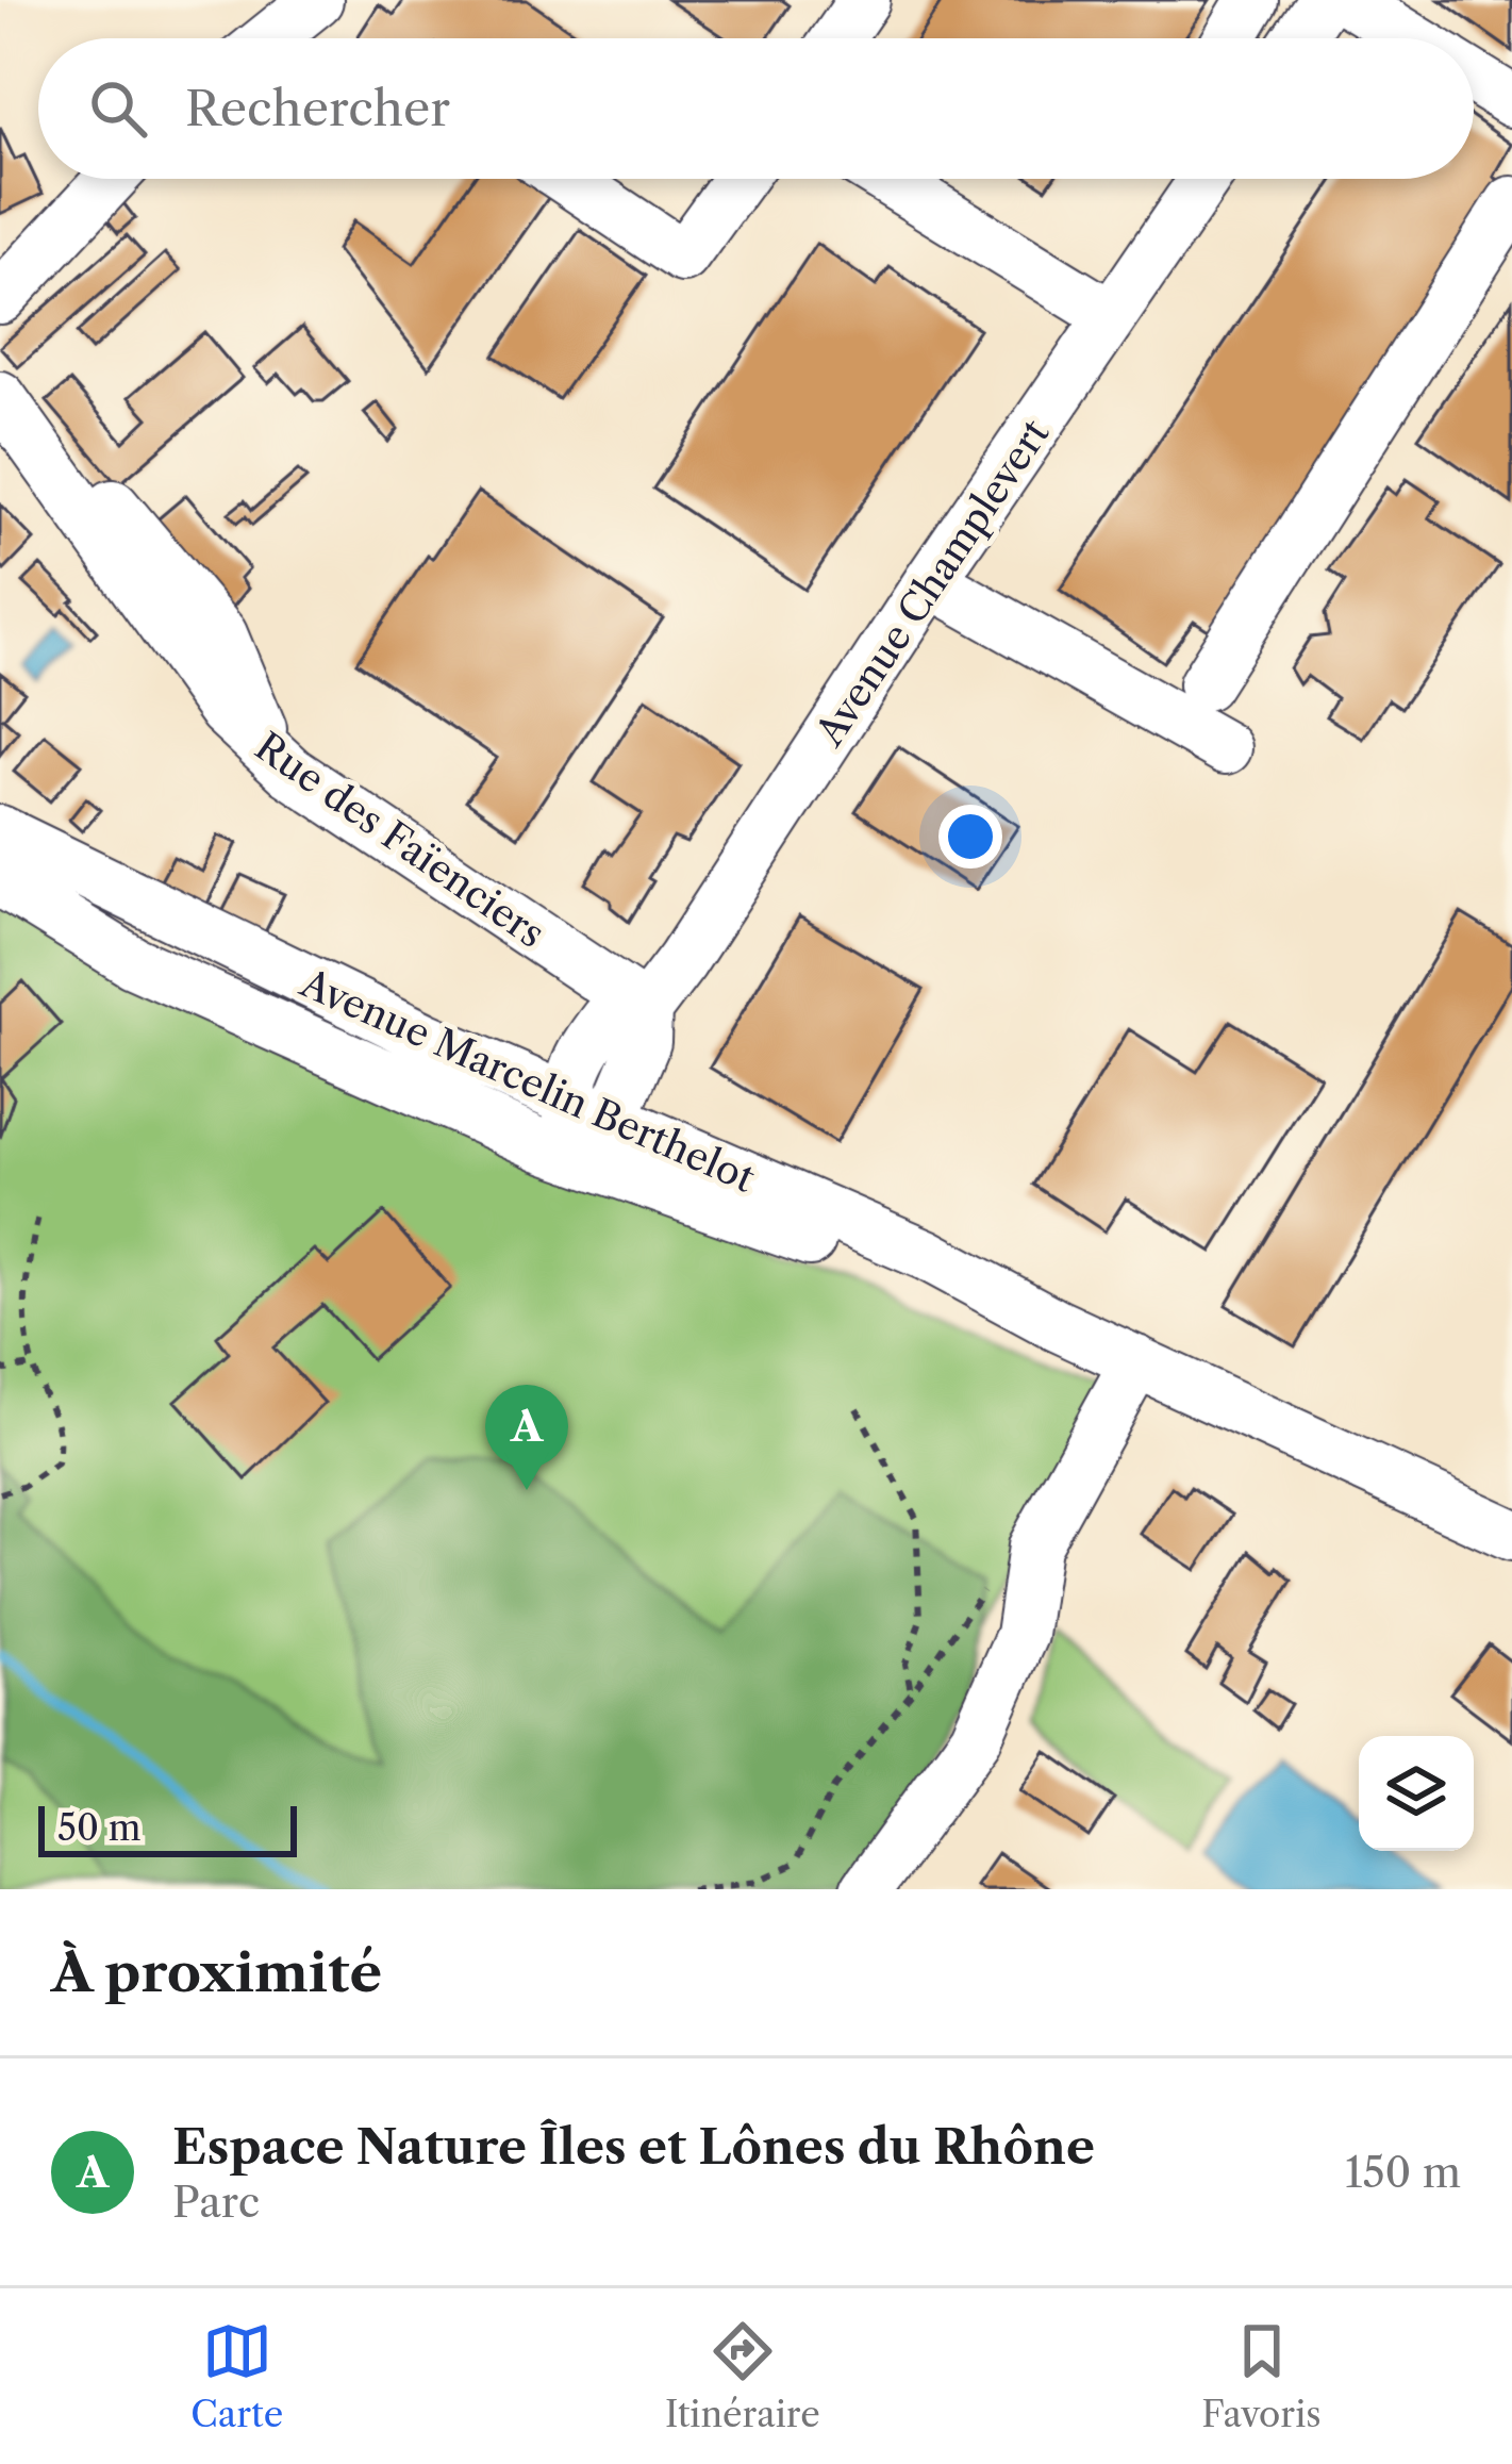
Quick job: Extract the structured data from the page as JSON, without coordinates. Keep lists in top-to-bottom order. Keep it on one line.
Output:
{"streets":{"street":["Avenue Champlevert","Rue des Faïenciers","Avenue Marcelin Berthelot"]},"crossings":[["Avenue Champlevert","Rue des Faïenciers"]],"scale_bar":"50 m","page":{"search":"Rechercher","pins":"A","scale":"50 m","heading":"À proximité","list":[{"mark":"A","name":"Espace Nature Îles et Lônes du Rhône","note":"Parc","value":"150 m"}],"nav":["Carte","Itinéraire","Favoris"]}}
